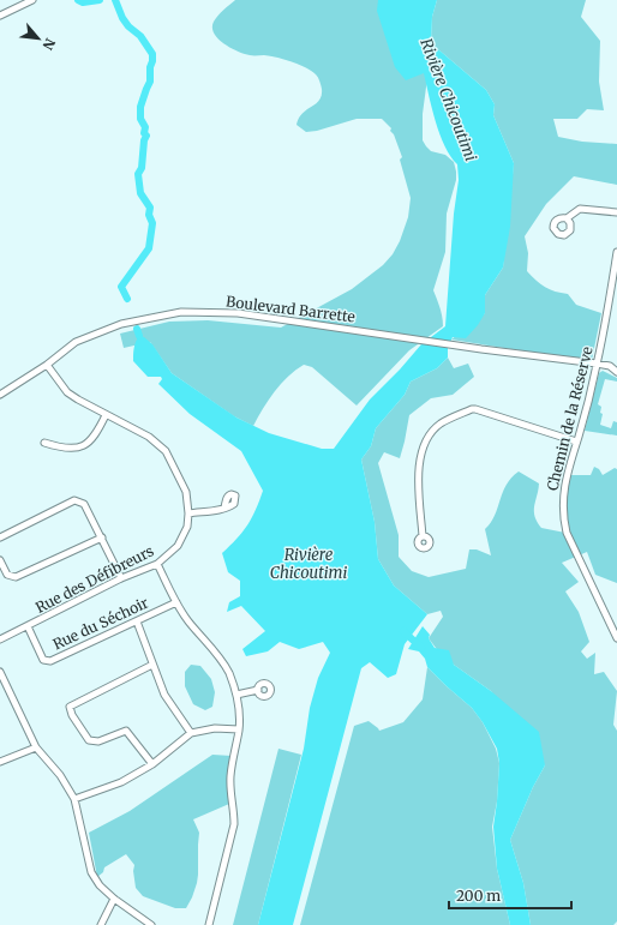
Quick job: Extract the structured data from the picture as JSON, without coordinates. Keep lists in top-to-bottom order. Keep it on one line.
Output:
{"streets":{"street":["Boulevard Barrette","Chemin de la Réserve","Rue des Défibreurs","Rue du Séchoir"]},"crossings":[["Boulevard Barrette","Chemin de la Réserve"],["Boulevard Barrette","Rue des Défibreurs"],["Rue des Défibreurs","Rue du Séchoir"]],"water":["Rivière Chicoutimi"],"scale_bar":"200 m","north":"bottom right"}
